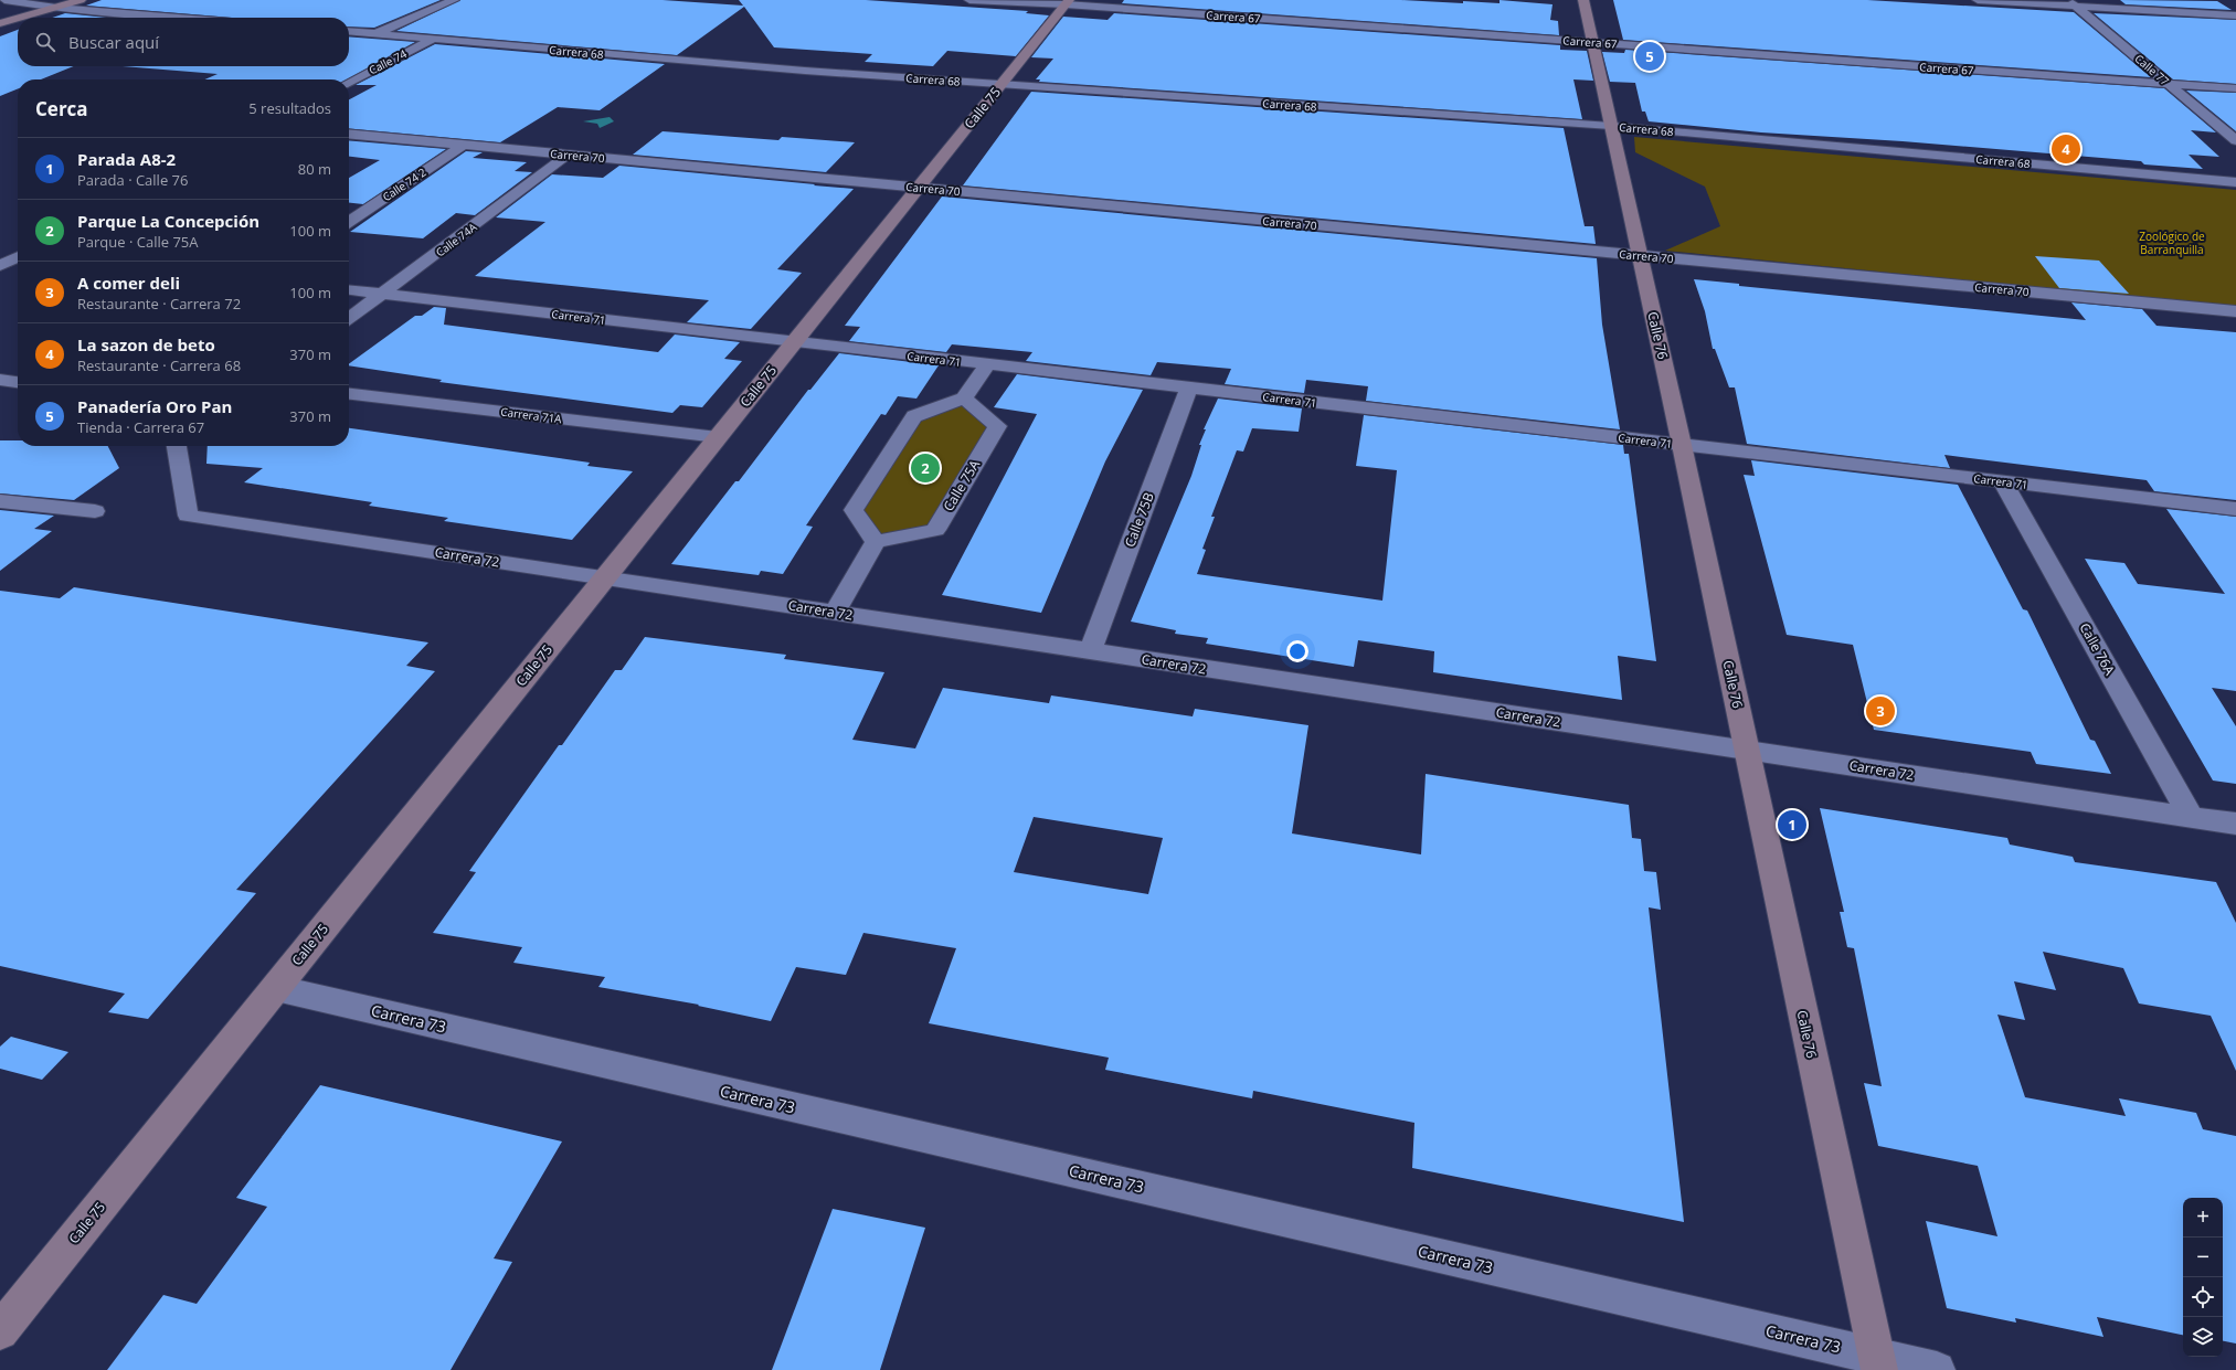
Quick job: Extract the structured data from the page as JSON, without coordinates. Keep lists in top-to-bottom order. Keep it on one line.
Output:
{"streets":{"street":["Carrera 67","Carrera 68","Calle 74","Calle 77","Calle 75","Carrera 70","Calle 74 2","Calle 74A","Carrera 71","Calle 76","Carrera 71A","Calle 75A","Calle 75B","Carrera 72","Calle 76A","Carrera 73"]},"crossings":[["Carrera 67","Calle 77"],["Carrera 67","Calle 75"],["Carrera 67","Calle 76"],["Carrera 68","Calle 74"],["Carrera 68","Calle 75"],["Carrera 68","Calle 76"],["Calle 75","Carrera 70"],["Calle 75","Carrera 71"],["Calle 75","Carrera 71A"],["Calle 75","Carrera 72"],["Calle 75","Carrera 73"],["Carrera 70","Calle 74 2"],["Carrera 70","Calle 74A"],["Carrera 70","Calle 76"],["Calle 74A","Carrera 71"],["Carrera 71","Calle 76"],["Carrera 71","Calle 75B"],["Carrera 71","Calle 76A"],["Calle 76","Carrera 72"],["Calle 76","Carrera 73"],["Calle 75B","Carrera 72"],["Carrera 72","Calle 76A"]],"parks":["Zoológico de Barranquilla"],"page":{"search":"Buscar aquí","pins":["5","4","2","3","1"],"heading":["Cerca","5 resultados"],"list":[{"mark":"1","name":"Parada A8-2","note":"Parada · Calle 76","value":"80 m"},{"mark":"2","name":"Parque La Concepción","note":"Parque · Calle 75A","value":"100 m"},{"mark":"3","name":"A comer deli","note":"Restaurante · Carrera 72","value":"100 m"},{"mark":"4","name":"La sazon de beto","note":"Restaurante · Carrera 68","value":"370 m"},{"mark":"5","name":"Panadería Oro Pan","note":"Tienda · Carrera 67","value":"370 m"}],"map_buttons":["+","−"]}}
